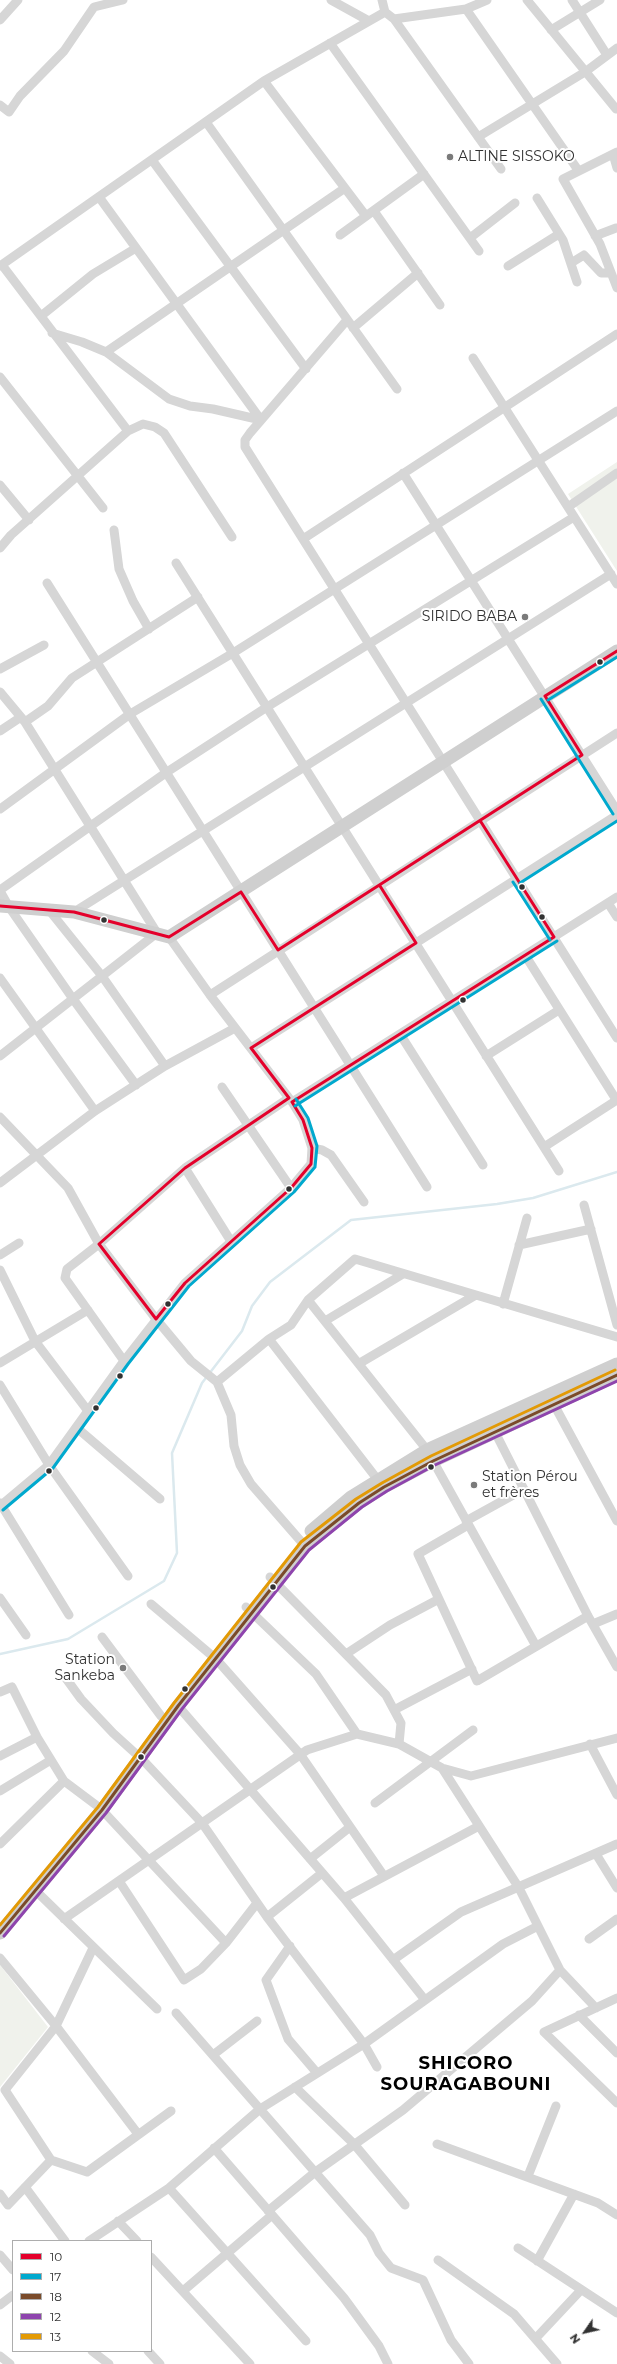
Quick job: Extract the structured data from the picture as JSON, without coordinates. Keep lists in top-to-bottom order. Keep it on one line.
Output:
{"districts":["SHICORO SOURAGABOUNI"],"places":["ALTINE SISSOKO","SIRIDO BABA","Station Pérou et frères","Station Sankeba"],"lines":["transit line 10","transit line 17","transit line 13","transit line 18","transit line 12"],"legend":["10","17","18","12","13"],"north":"bottom left"}
